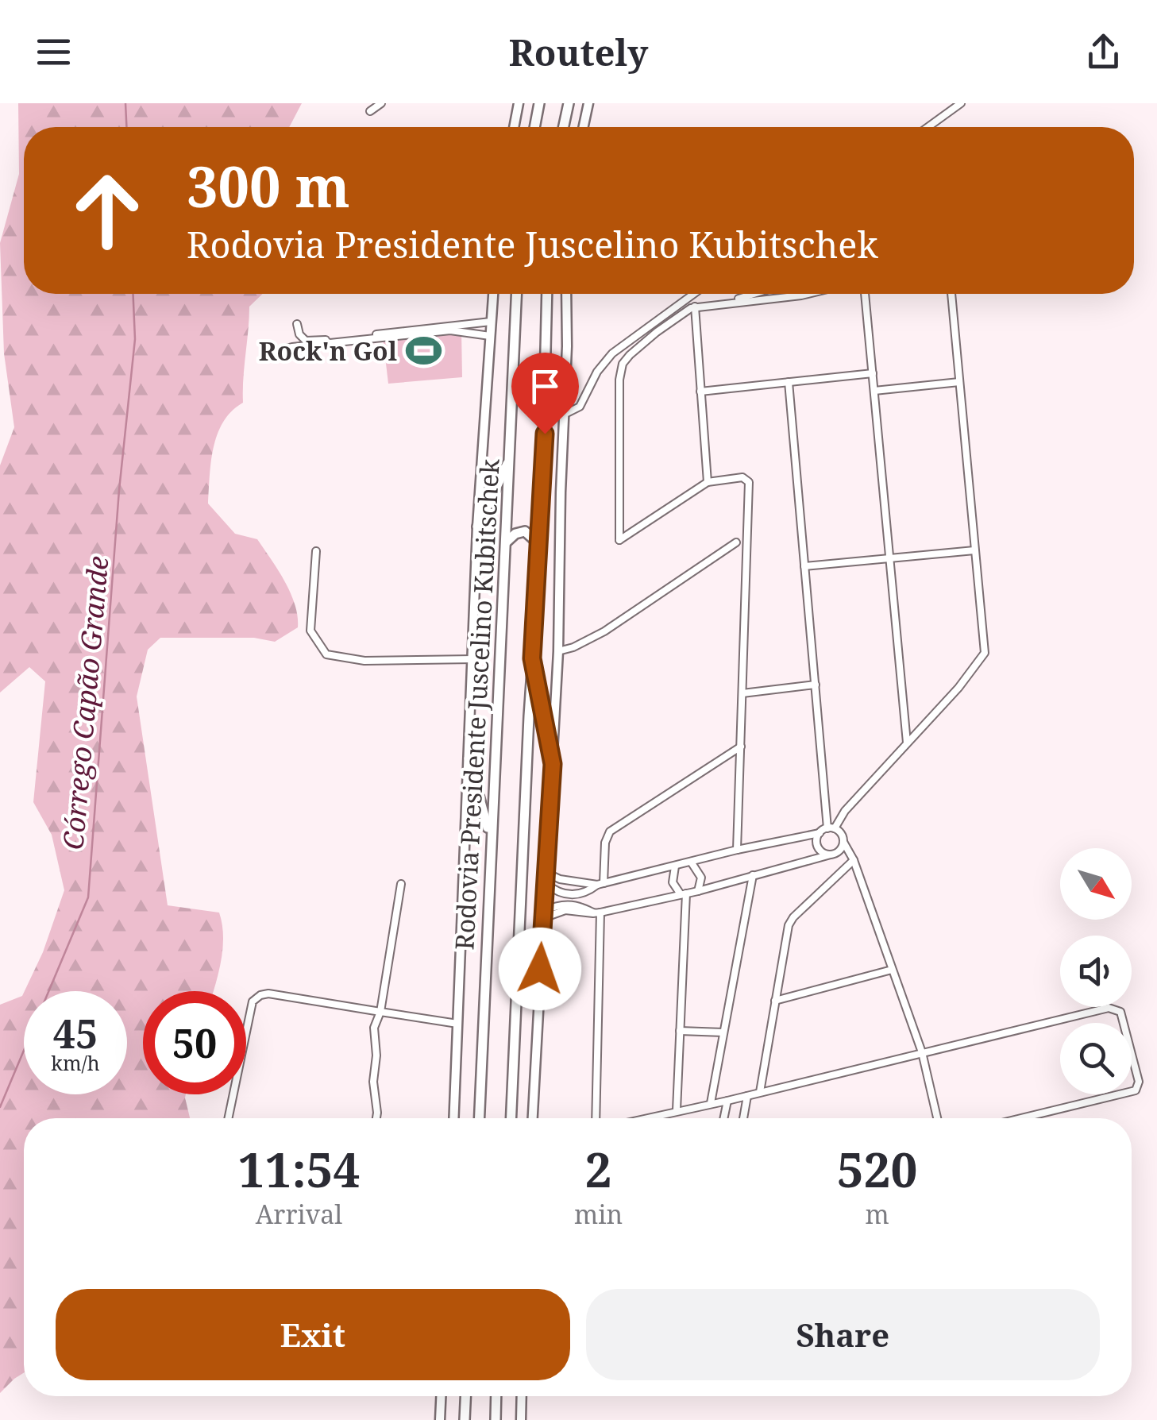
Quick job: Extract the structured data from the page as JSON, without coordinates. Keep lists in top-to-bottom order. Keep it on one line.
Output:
{"streets":{"highway":["Rodovia Presidente Juscelino Kubitschek"]},"water":["Córrego Capão Grande"],"places":{"sports":["Rock'n Gol"]},"north":"bottom right","page":{"header":"Routely","turn":["300 m","Rodovia Presidente Juscelino Kubitschek"],"speed":"45 km/h","limit":"50","eta":["11:54","Arrival","2","min","520","m"],"buttons":["Exit","Share"]}}
